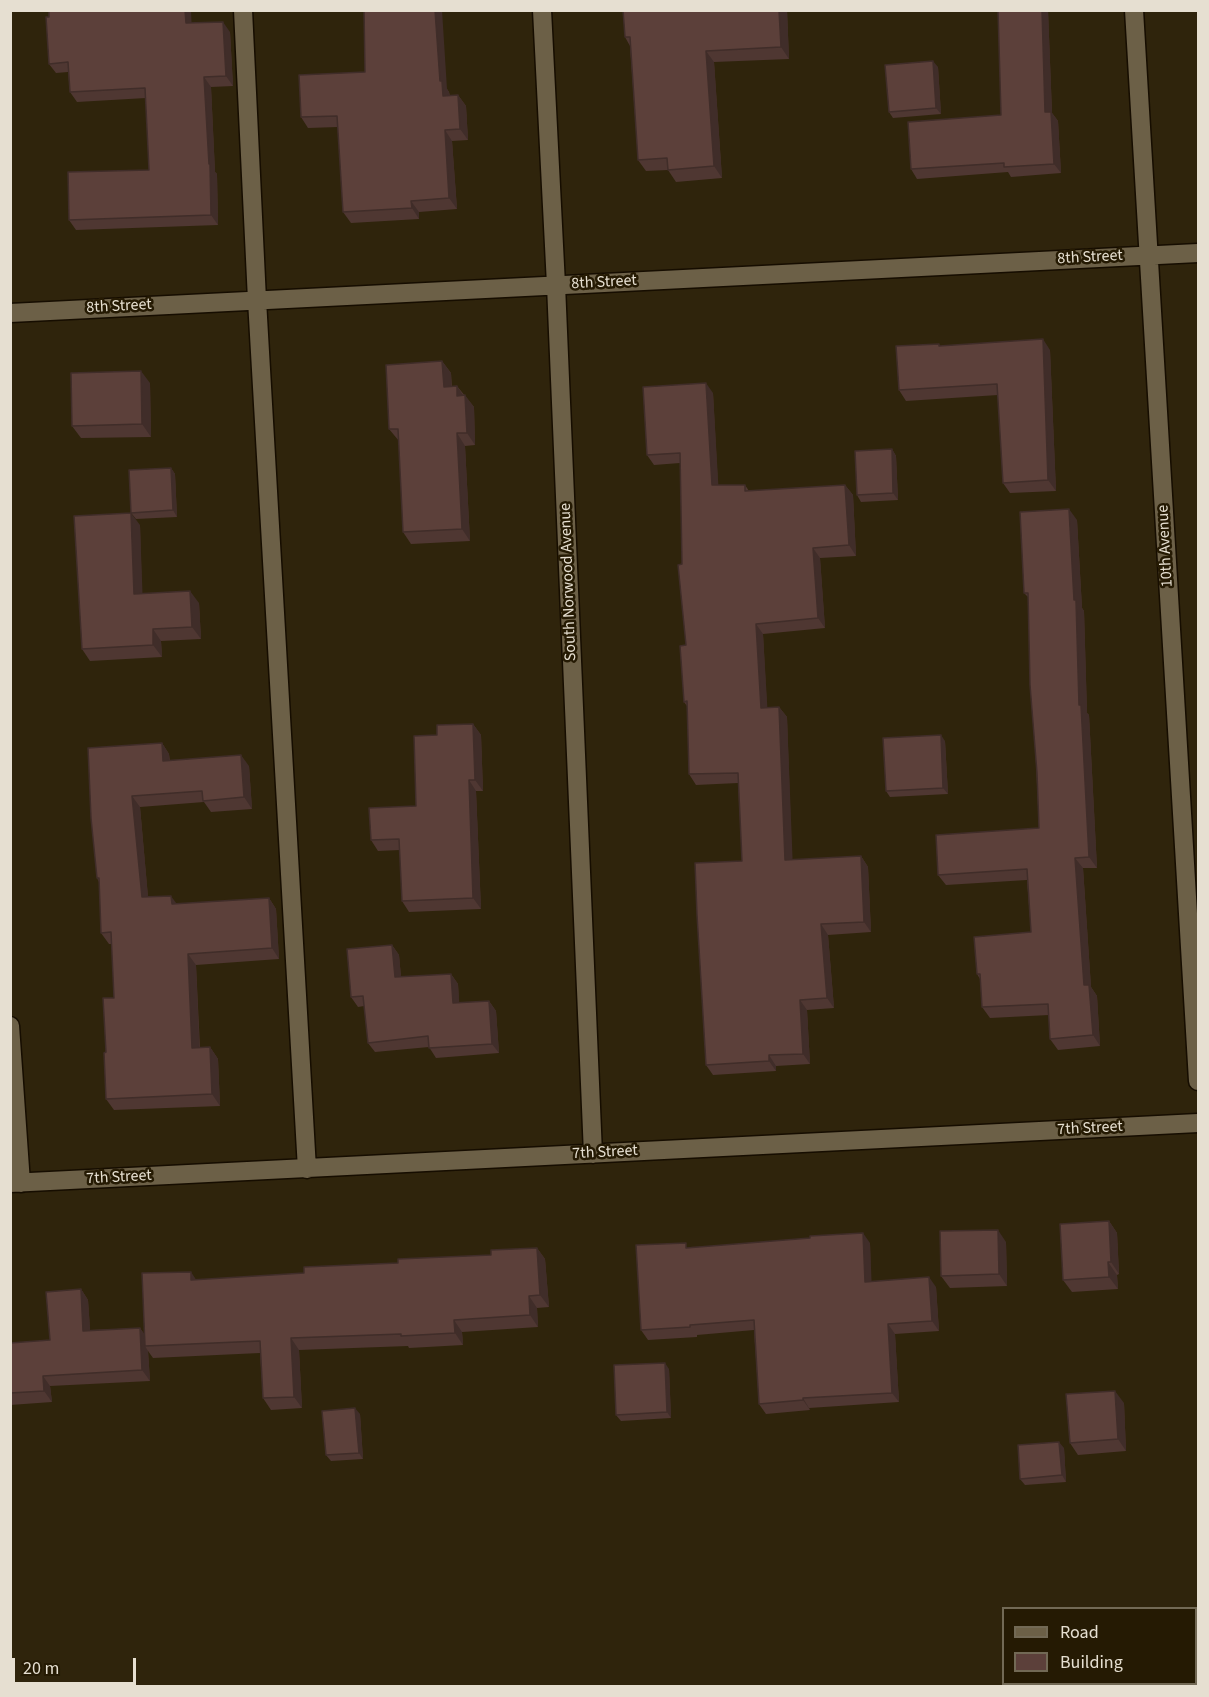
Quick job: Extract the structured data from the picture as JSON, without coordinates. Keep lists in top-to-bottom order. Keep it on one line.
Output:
{"streets":{"street":["8th Street","10th Avenue","South Norwood Avenue","7th Street"]},"crossings":[["8th Street","10th Avenue"],["8th Street","South Norwood Avenue"],["South Norwood Avenue","7th Street"]],"legend":["Road","Building"],"scale_bar":"20 m"}
